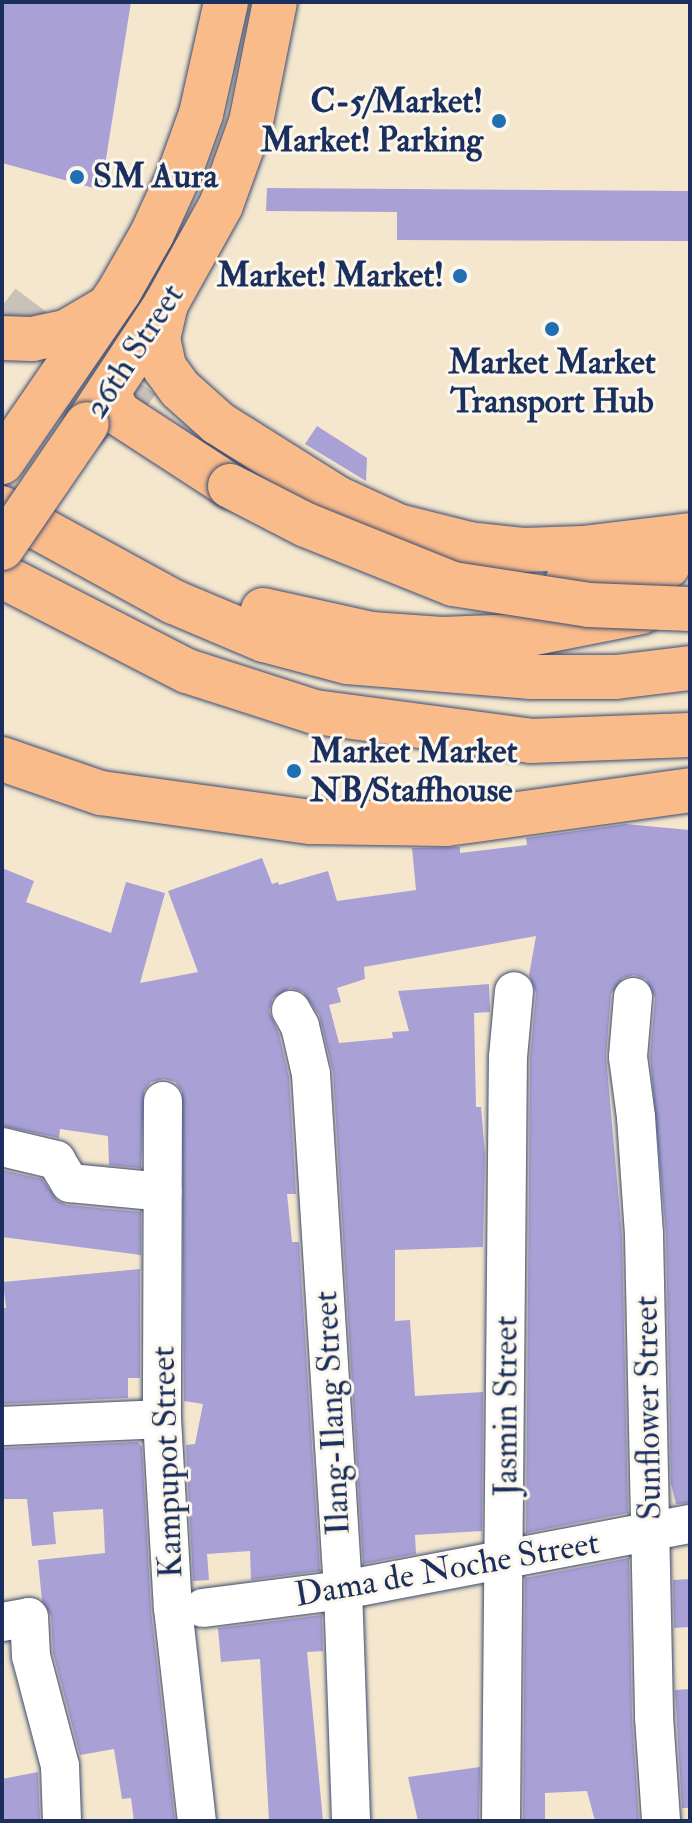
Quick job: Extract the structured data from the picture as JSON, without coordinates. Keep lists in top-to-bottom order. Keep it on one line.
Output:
{"streets":{"main road":["26th Street"],"street":["Jasmin Street","Sunflower Street","Ilang-Ilang Street","Kampupot Street","Dama de Noche Street"]},"crossings":[["Jasmin Street","Dama de Noche Street"],["Sunflower Street","Dama de Noche Street"],["Ilang-Ilang Street","Dama de Noche Street"]],"places":["C-5/Market! Market! Parking","SM Aura","Market! Market!","Market Market Transport Hub","Market Market NB/Staffhouse"]}
